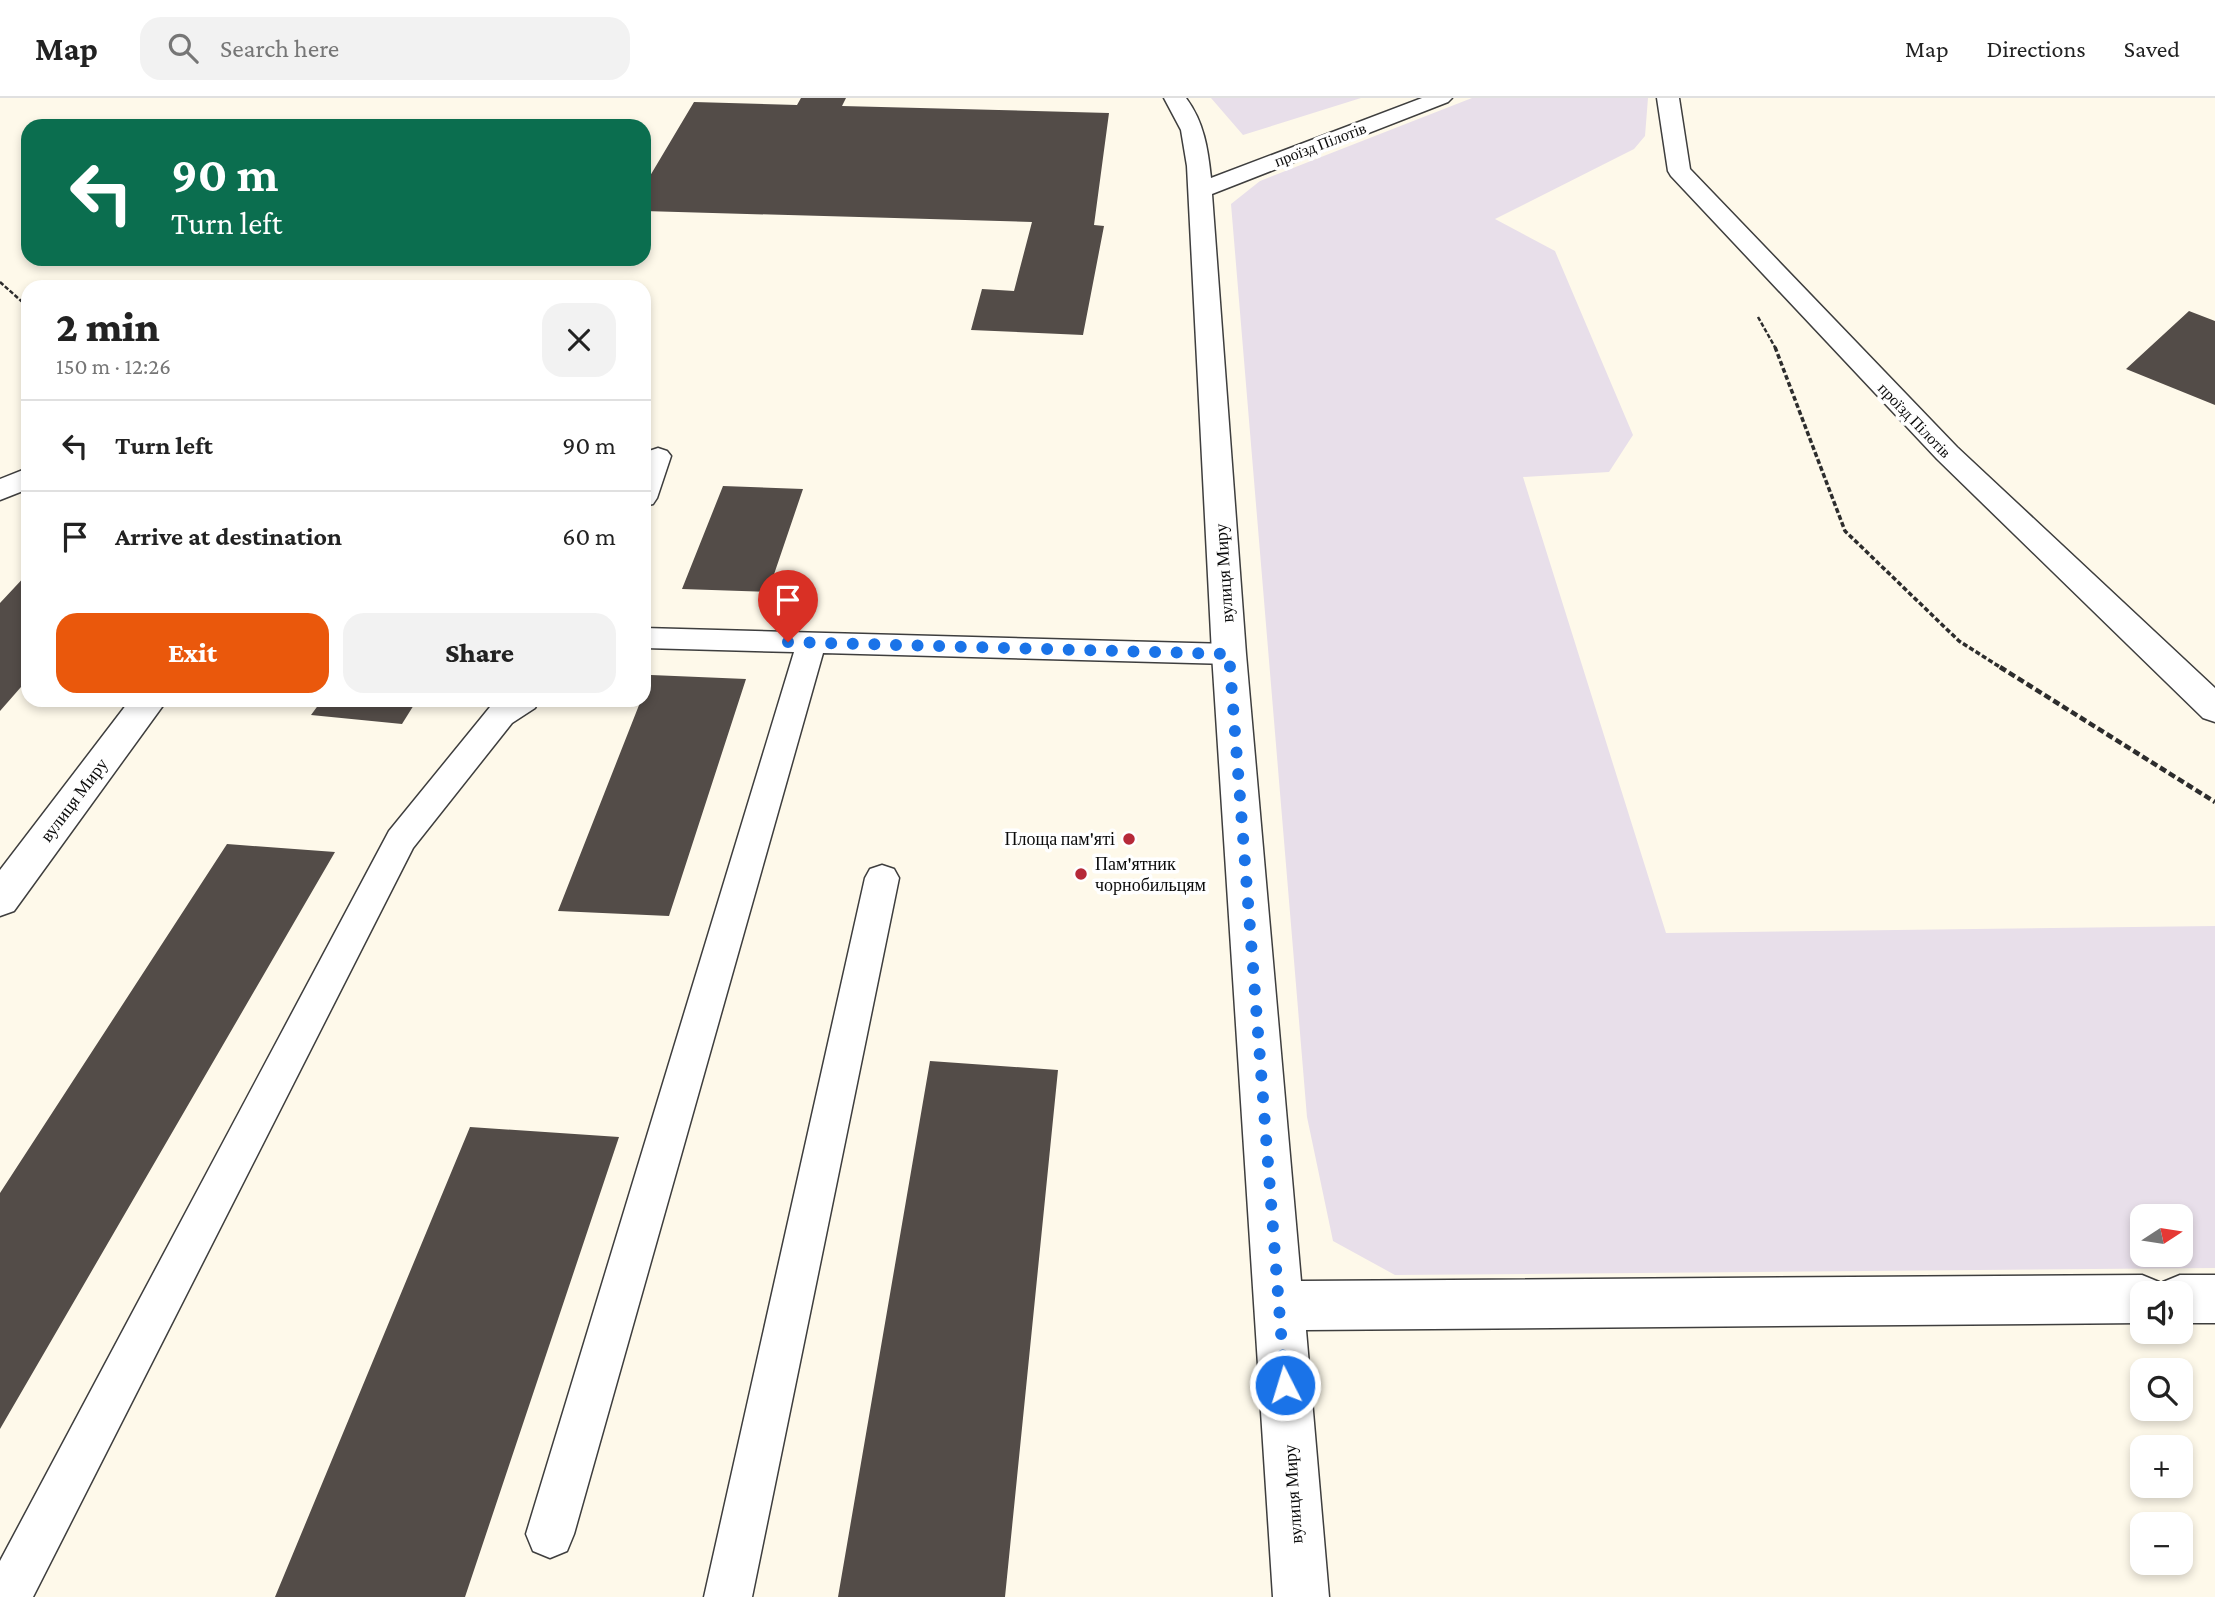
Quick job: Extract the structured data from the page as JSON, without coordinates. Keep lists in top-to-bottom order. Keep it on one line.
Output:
{"streets":{"street":["проїзд Пілотів","вулиця Миру"]},"crossings":[["проїзд Пілотів","вулиця Миру"]],"places":["Площа пам'яті","Пам'ятник чорнобильцям"],"north":"right","page":{"header":"Map","search":"Search here","nav":["Map","Directions","Saved"],"turn":["90 m","Turn left"],"heading":["2 min","150 m · 12:26"],"list":[{"name":"Turn left","value":"90 m"},{"name":"Arrive at destination","value":"60 m"}],"buttons":["Exit","Share"],"map_buttons":["+","−"]}}
